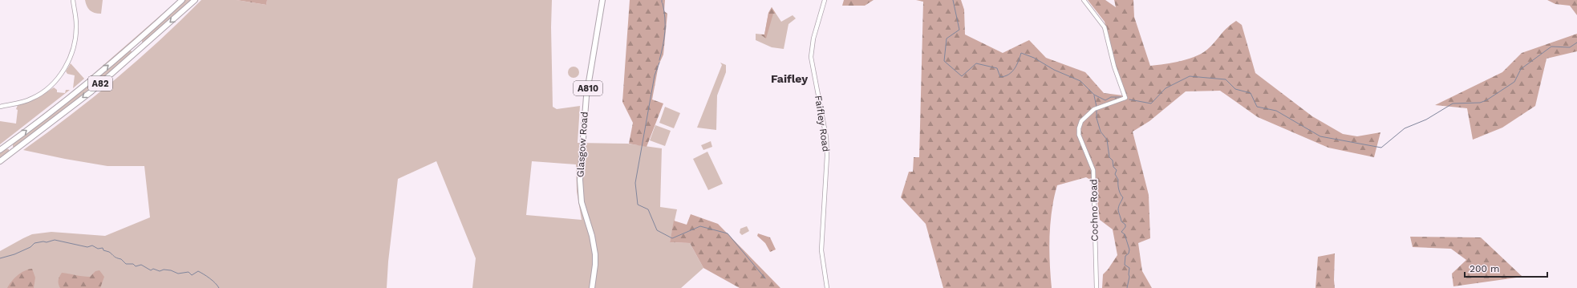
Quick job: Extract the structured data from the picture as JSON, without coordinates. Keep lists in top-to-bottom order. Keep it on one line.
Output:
{"streets":{"main road":["A82","A810","Glasgow Road"],"street":["Faifley Road","Cochno Road"]},"districts":["Faifley"],"scale_bar":"200 m"}
